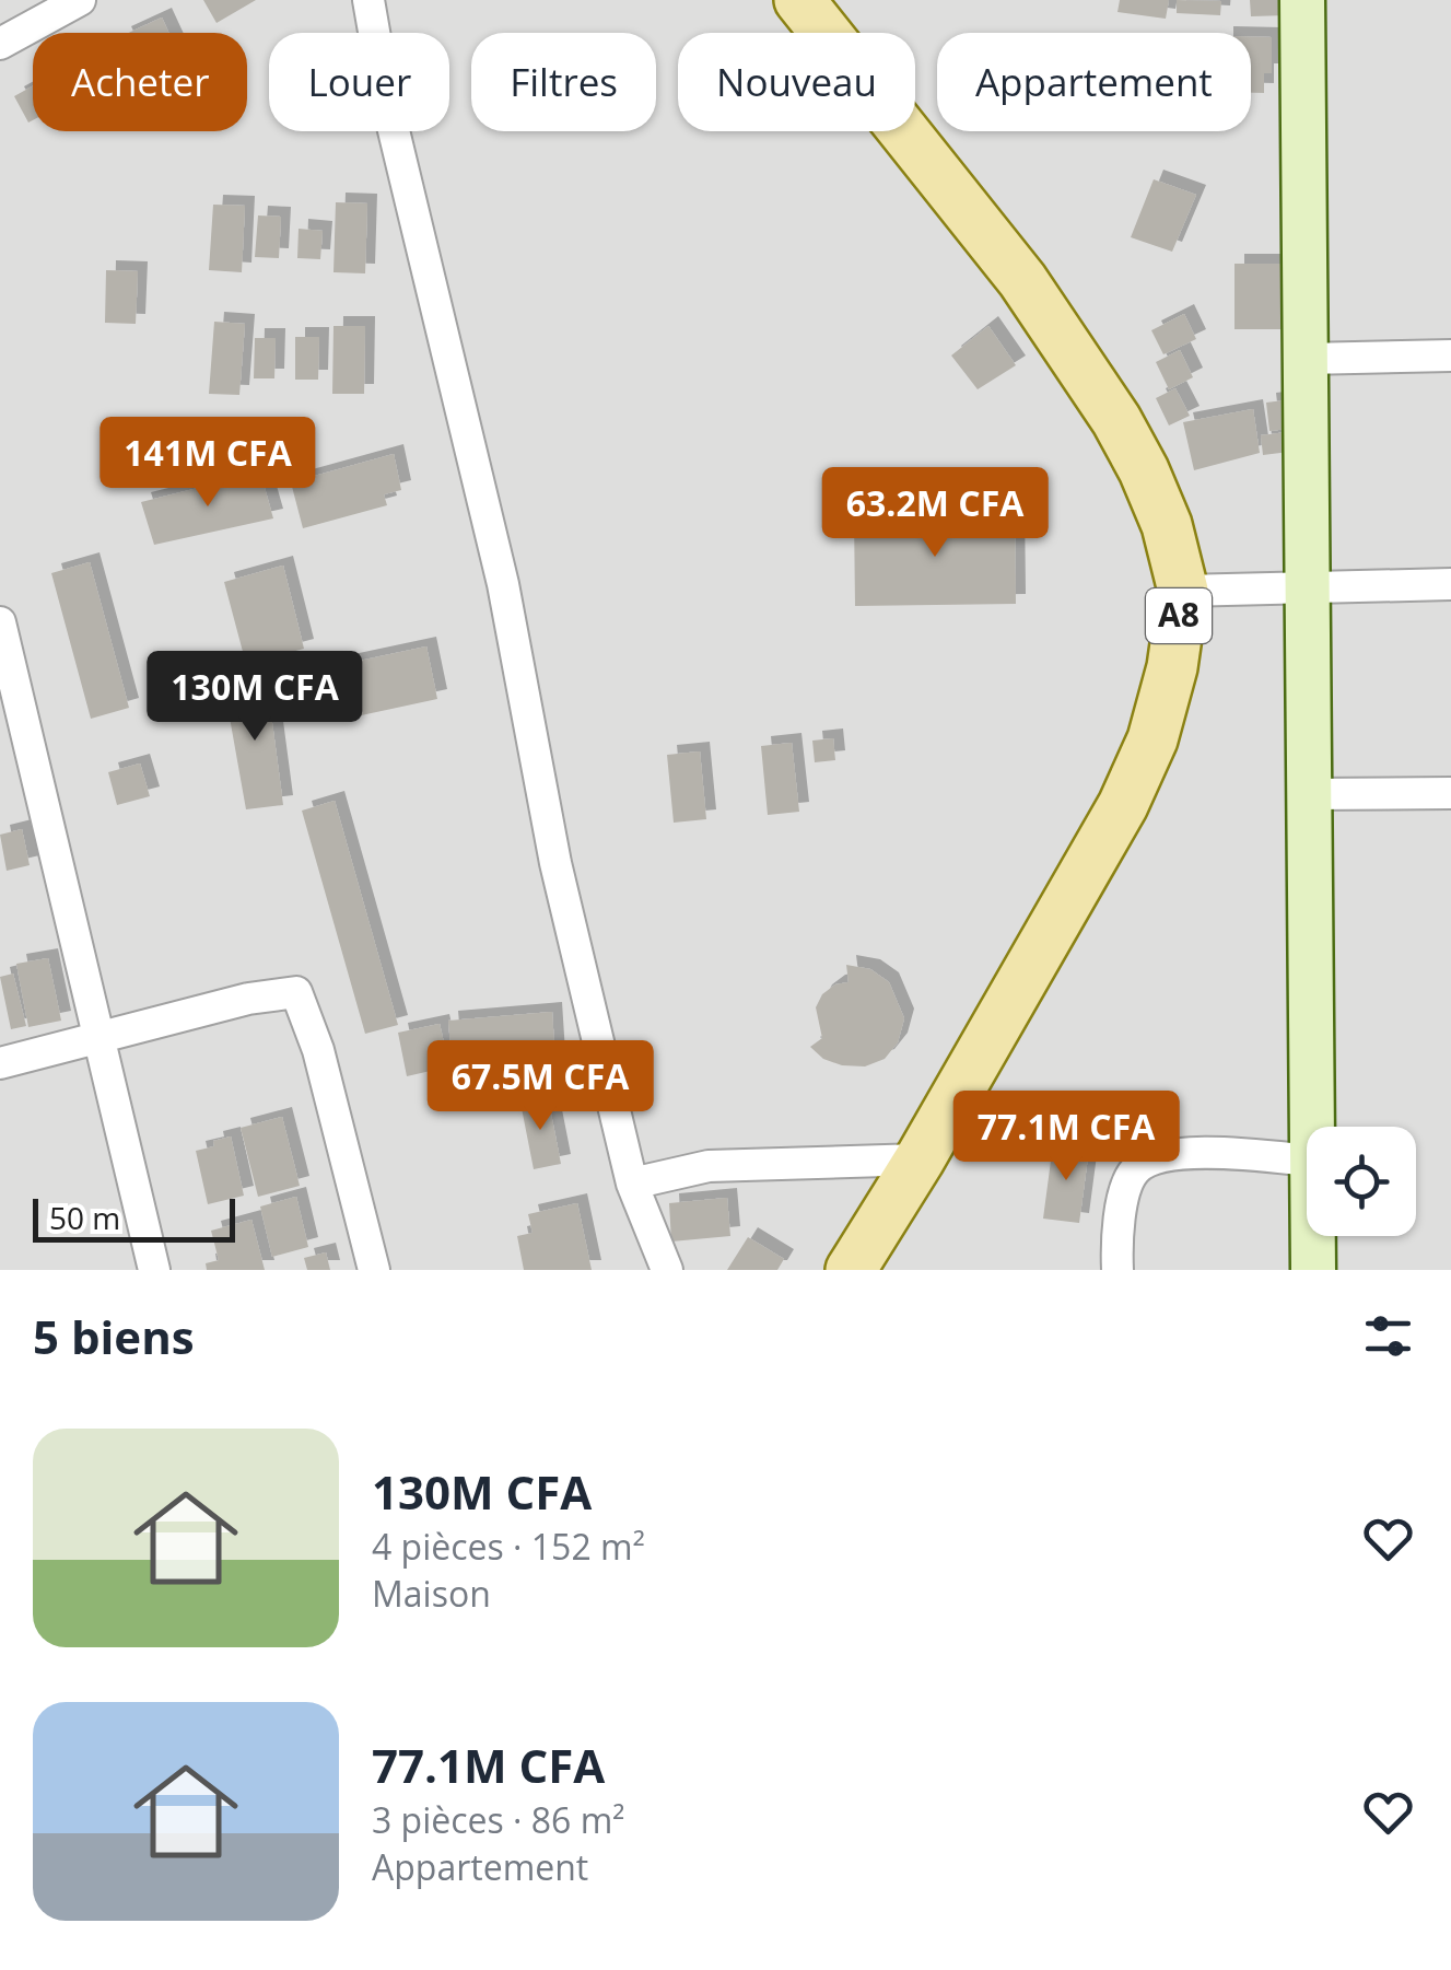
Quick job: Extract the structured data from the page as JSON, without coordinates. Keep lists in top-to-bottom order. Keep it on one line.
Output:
{"streets":{"main road":["A8"]},"scale_bar":"50 m","page":{"chip":["Acheter","Louer","Filtres","Nouveau","Appartement"],"price":["141M CFA","63.2M CFA","130M CFA","67.5M CFA","77.1M CFA"],"scale":"50 m","heading":"5 biens","list":[{"name":"130M CFA","note":"4 pièces · 152 m² · Maison"},{"name":"77.1M CFA","note":"3 pièces · 86 m² · Appartement"}]}}
